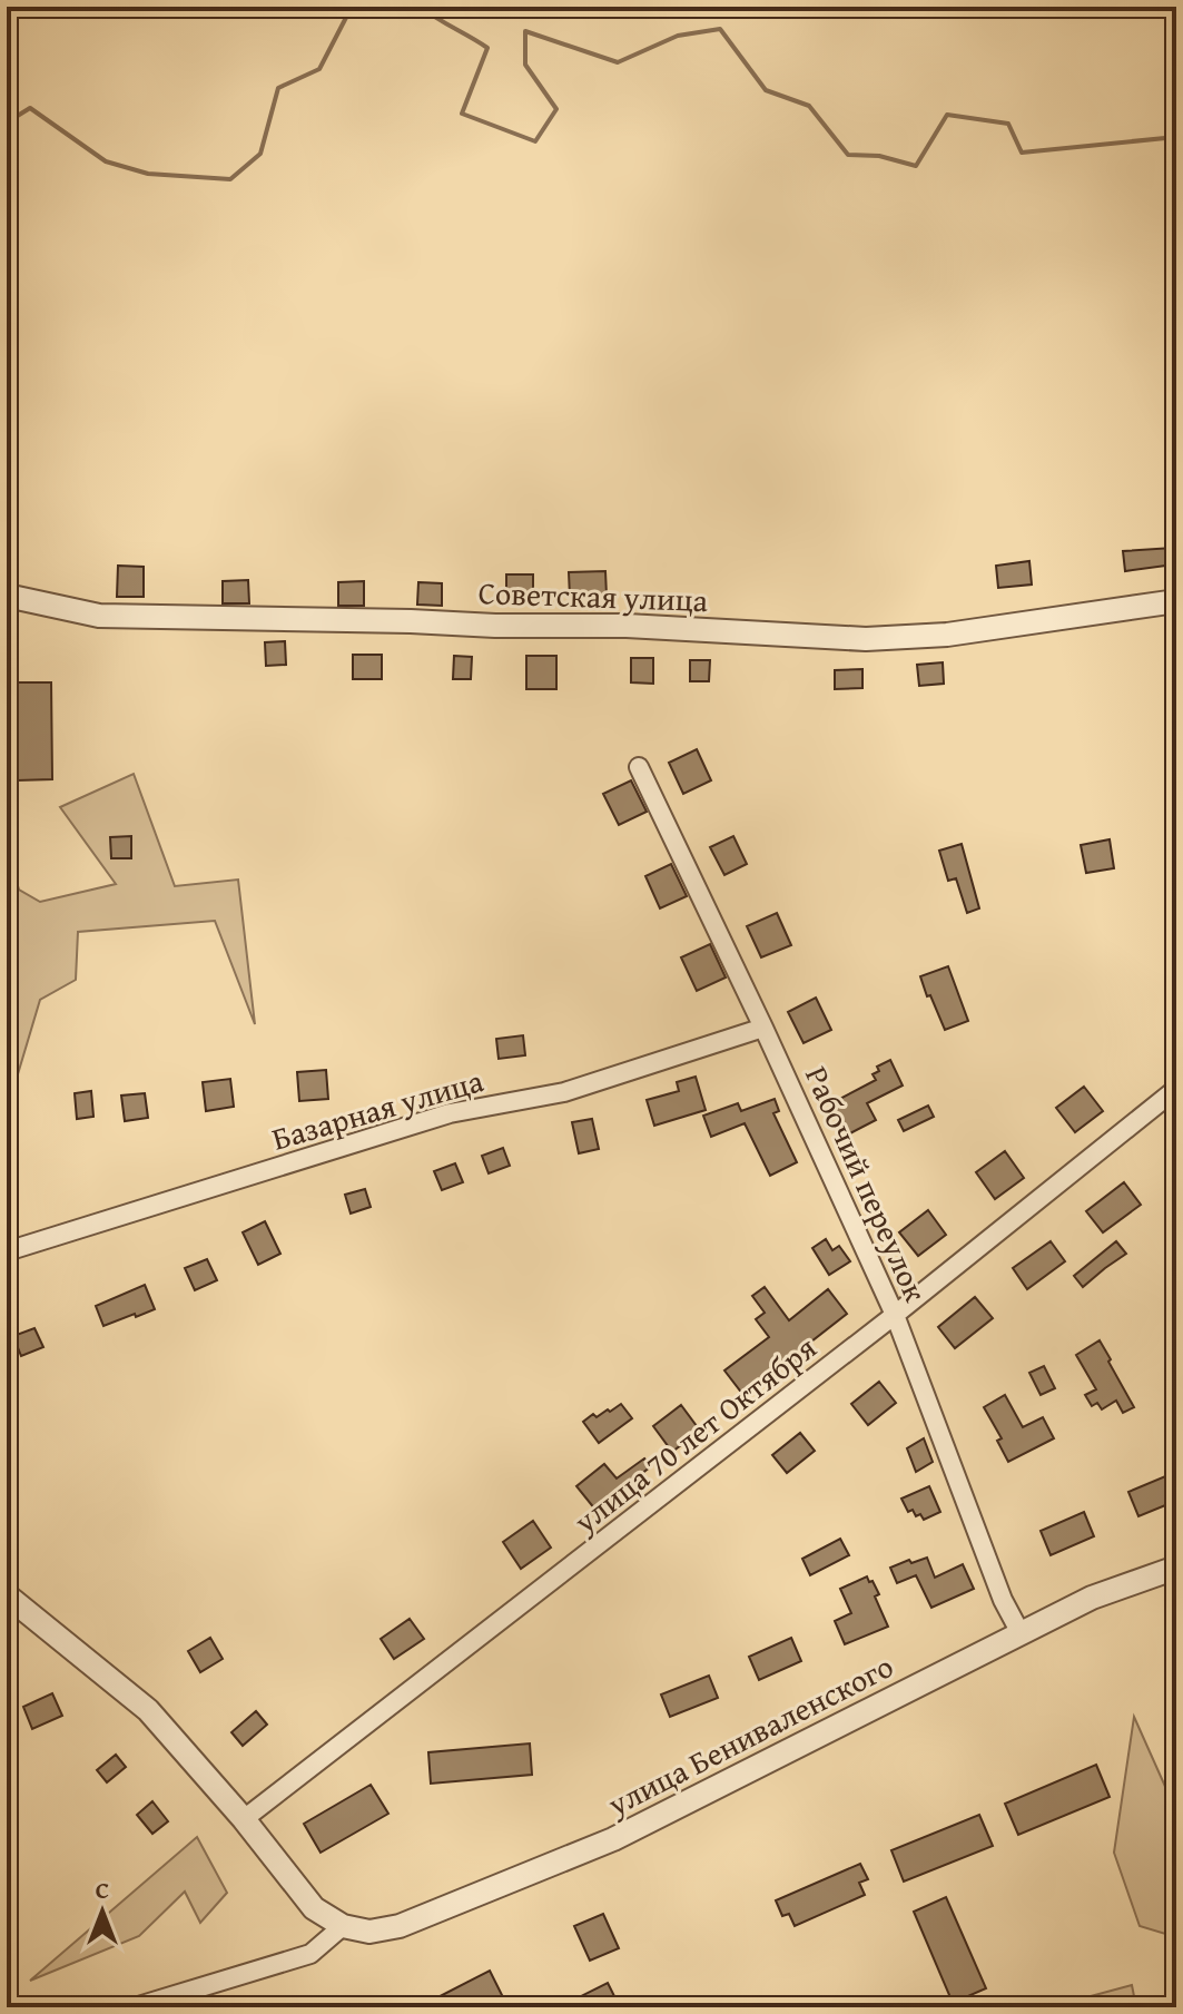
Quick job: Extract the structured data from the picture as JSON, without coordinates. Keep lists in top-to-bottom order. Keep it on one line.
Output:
{"streets":{"street":["Советская улица","Базарная улица","Рабочий переулок","улица 70 лет Октября","улица Бениваленского"]},"crossings":[["Базарная улица","Рабочий переулок"],["Рабочий переулок","улица 70 лет Октября"],["Рабочий переулок","улица Бениваленского"]],"north":"top"}
